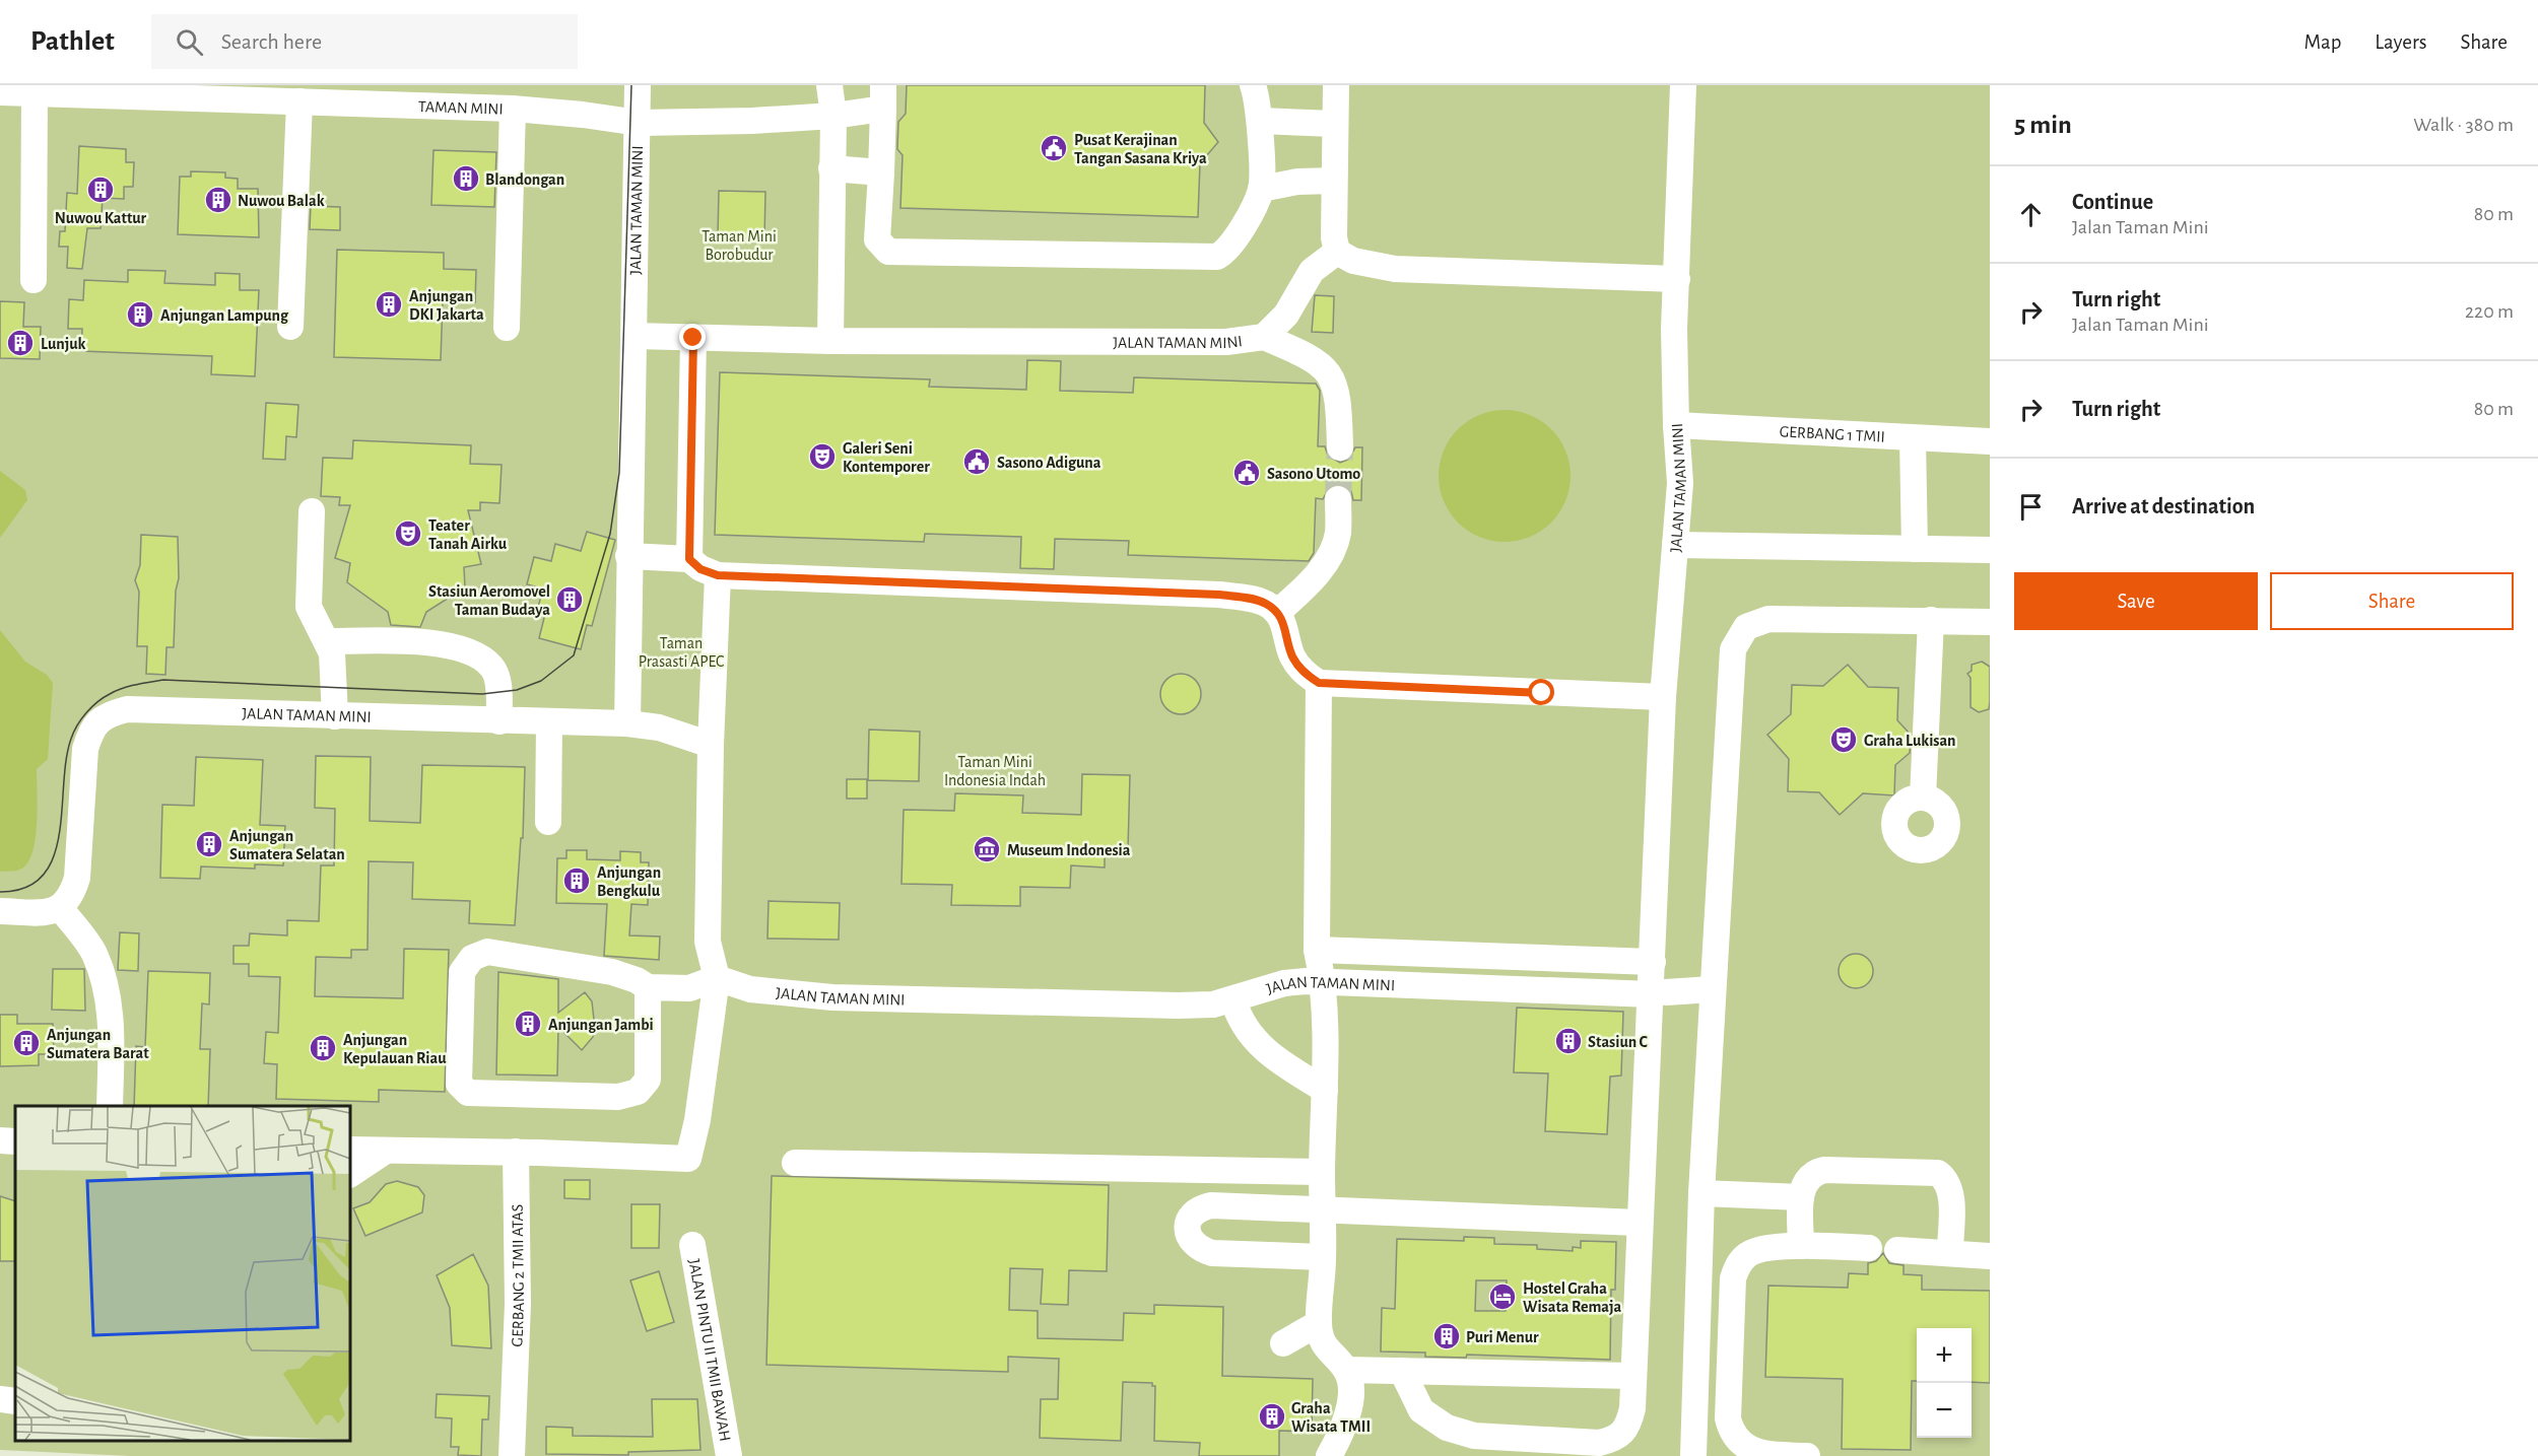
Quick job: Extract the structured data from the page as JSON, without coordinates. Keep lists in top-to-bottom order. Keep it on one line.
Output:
{"streets":{"lane":["TAMAN MINI","JALAN TAMAN MINI","GERBANG 1 TMII","GERBANG 2 TMII ATAS","JALAN PINTU II TMII BAWAH"]},"crossings":[["TAMAN MINI","JALAN TAMAN MINI"],["JALAN TAMAN MINI","GERBANG 1 TMII"]],"parks":["Taman Mini Borobudur","Taman Prasasti APEC","Taman Mini Indonesia Indah"],"places":{"public building":["Pusat Kerajinan Tangan Sasana Kriya","Sasono Adiguna","Sasono Utomo"],"building":["Blandongan","Nuwou Kattur","Nuwou Balak","Anjungan DKI Jakarta","Anjungan Lampung","Lunjuk","Stasiun Aeromovel Taman Budaya","Anjungan Sumatera Selatan","Anjungan Bengkulu","Anjungan Jambi","Stasiun C","Anjungan Sumatera Barat","Anjungan Kepulauan Riau","Puri Menur","Graha Wisata TMII"],"theatre":["Galeri Seni Kontemporer","Teater Tanah Airku","Graha Lukisan"],"museum":["Museum Indonesia"],"hotel":["Hostel Graha Wisata Remaja"]},"page":{"header":"Pathlet","search":"Search here","nav":["Map","Layers","Share"],"heading":["5 min","Walk · 380 m"],"list":[["Continue","Jalan Taman Mini","80 m"],["Turn right","Jalan Taman Mini","220 m"],["Turn right","80 m"],"Arrive at destination"],"buttons":["Save","Share"],"map_buttons":["+","−"]}}
